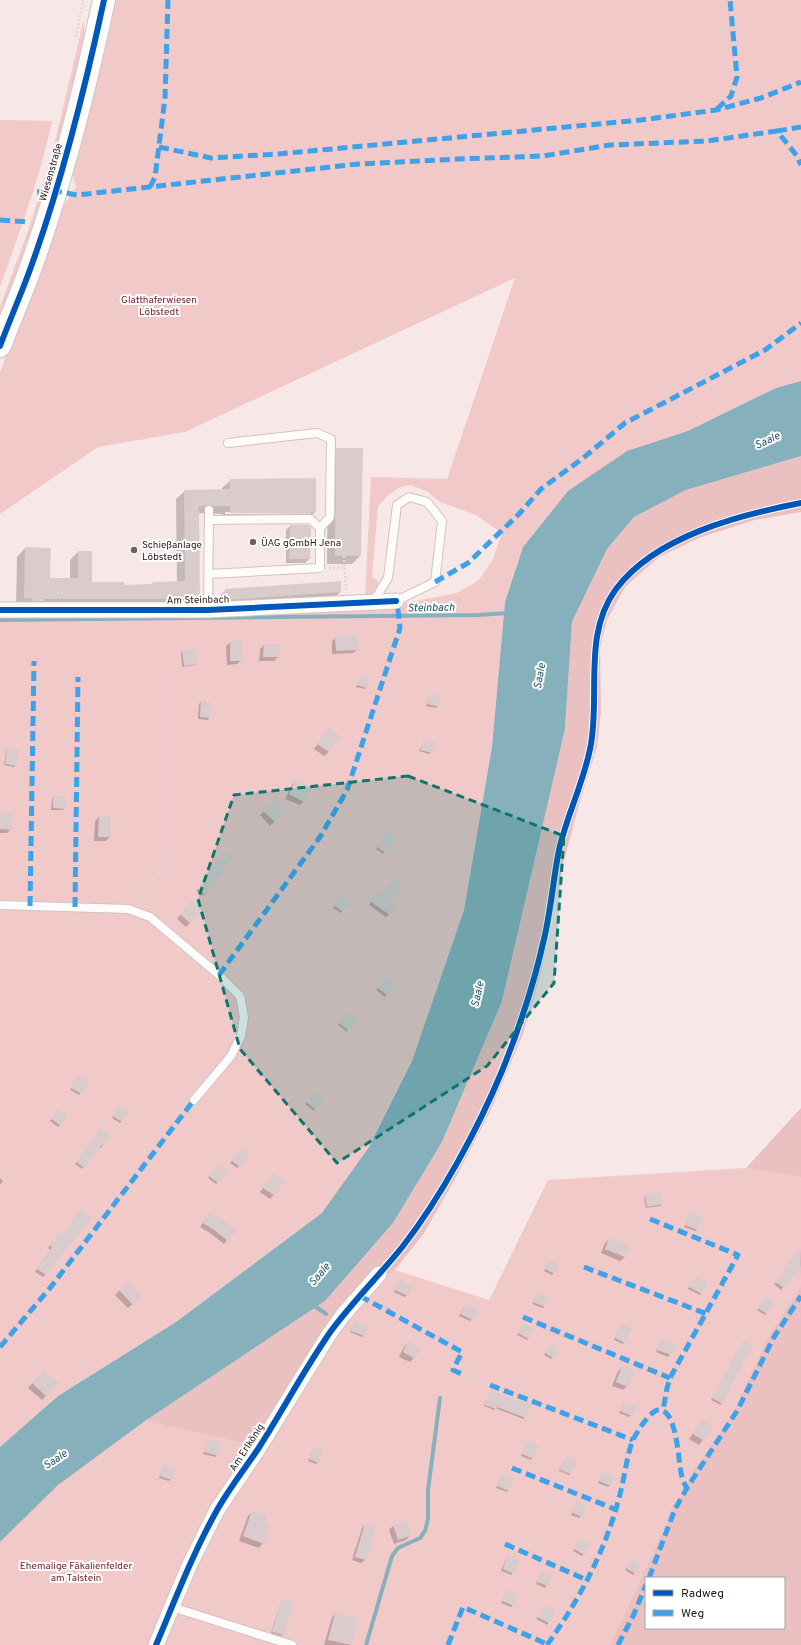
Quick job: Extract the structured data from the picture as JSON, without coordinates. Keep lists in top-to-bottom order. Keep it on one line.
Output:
{"streets":{"street":["Wiesenstraße","Am Steinbach","Am Erlkönig"]},"water":["Saale","Steinbach"],"parks":["Glatthaferwiesen Löbstedt","Ehemalige Fäkalienfelder am Talstein"],"places":["ÜAG gGmbH Jena","Schießanlage Löbstedt"],"legend":["Radweg","Weg"]}
